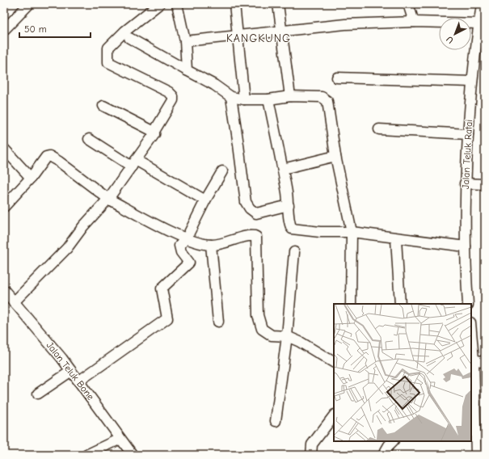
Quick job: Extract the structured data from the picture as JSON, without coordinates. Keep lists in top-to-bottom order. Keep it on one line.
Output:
{"streets":{"street":["Jalan Teluk Ratai","Jalan Teluk Bone"]},"districts":["KANGKUNG"],"scale_bar":"50 m","north":"bottom left"}
